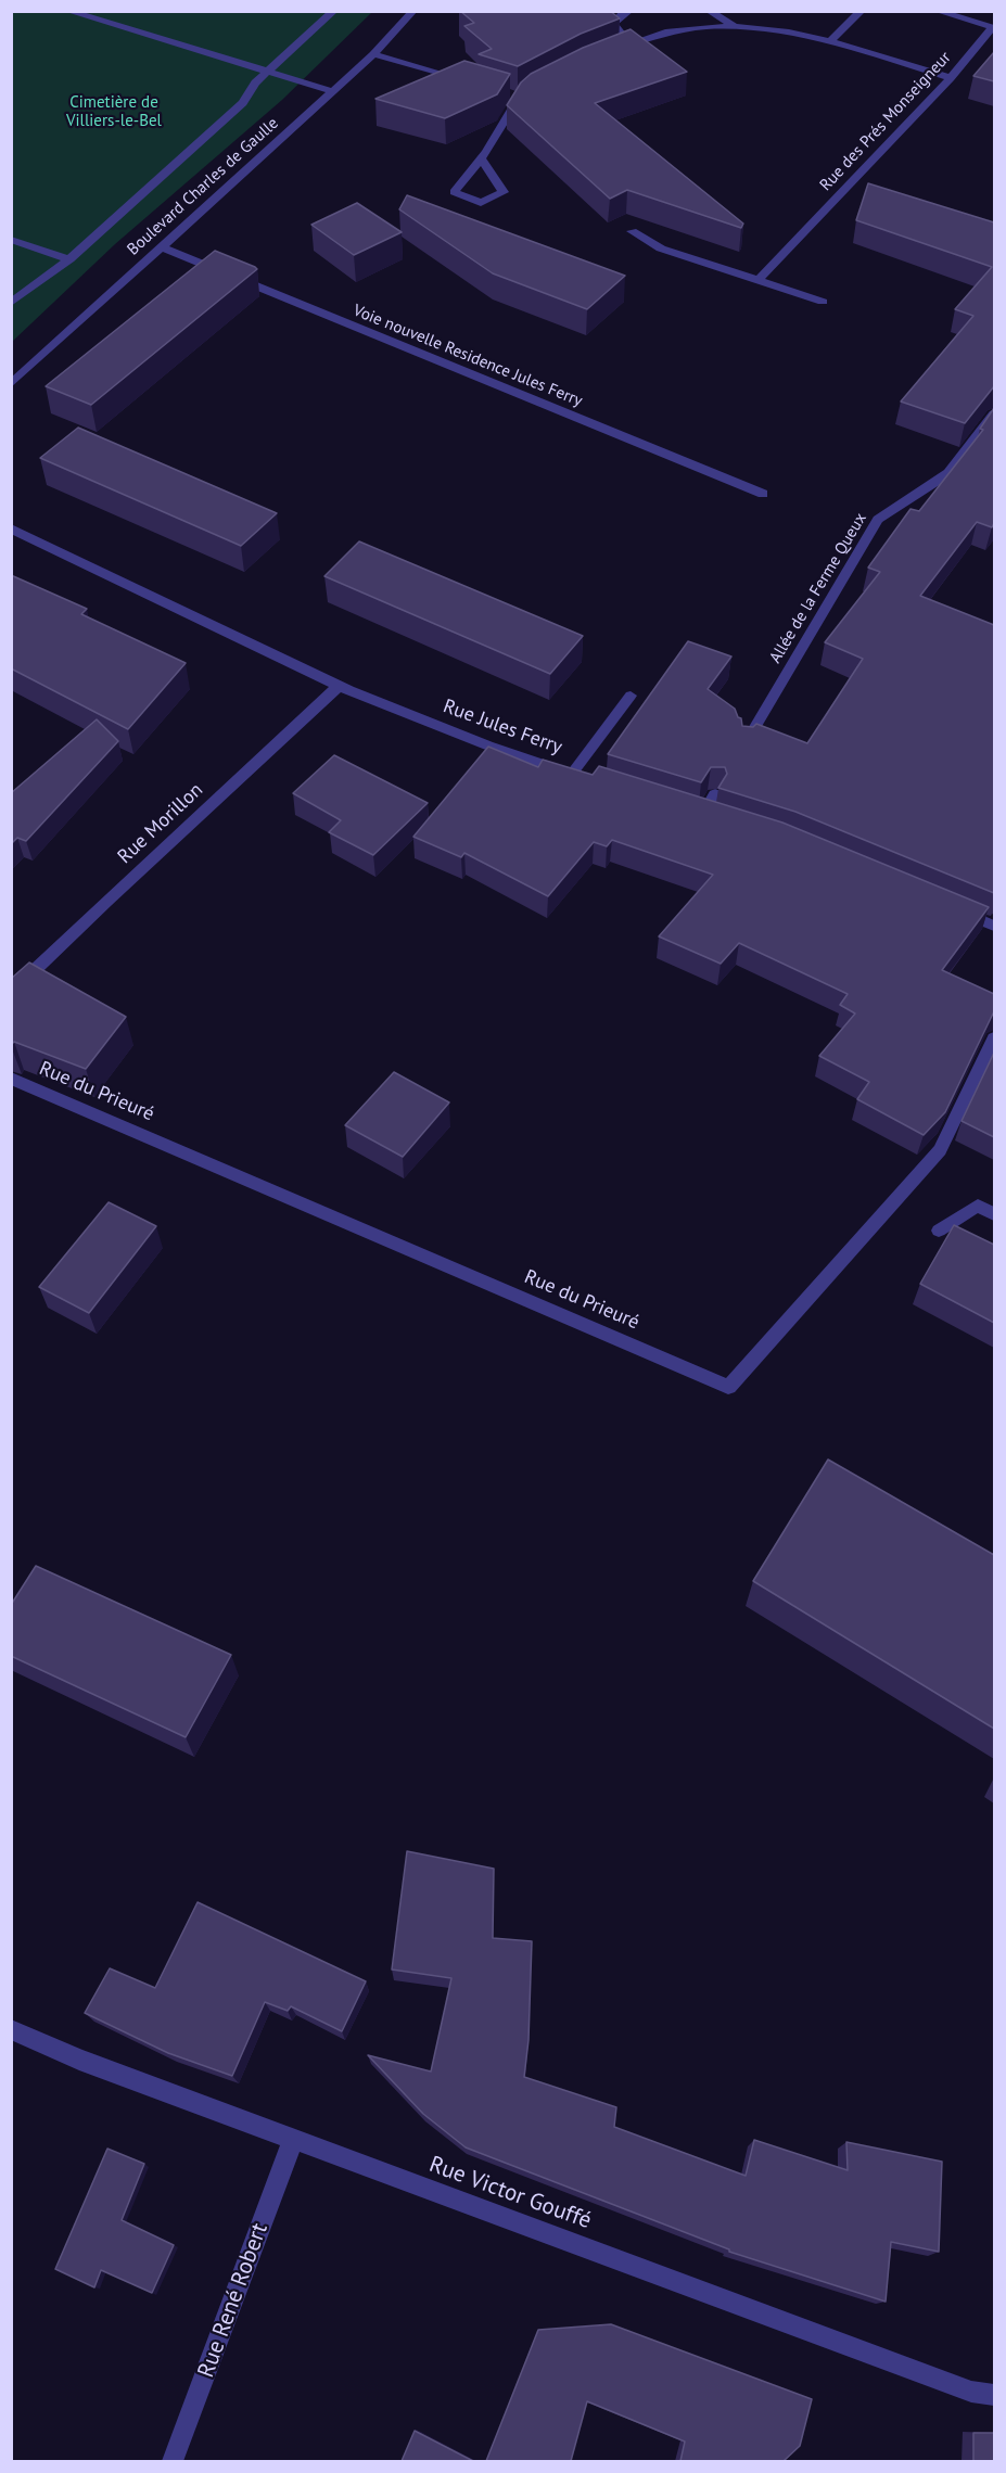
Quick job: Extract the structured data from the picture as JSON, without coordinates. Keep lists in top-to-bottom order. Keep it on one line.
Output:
{"streets":{"street":["Rue des Prés Monseigneur","Boulevard Charles de Gaulle","Voie nouvelle Residence Jules Ferry","Allée de la Ferme Queux","Rue Jules Ferry","Rue Morillon","Rue du Prieuré","Rue Victor Gouffé","Rue René Robert"]},"crossings":[["Boulevard Charles de Gaulle","Voie nouvelle Residence Jules Ferry"],["Rue Jules Ferry","Rue Morillon"],["Rue Victor Gouffé","Rue René Robert"]],"parks":["Cimetière de Villiers-le-Bel"]}
